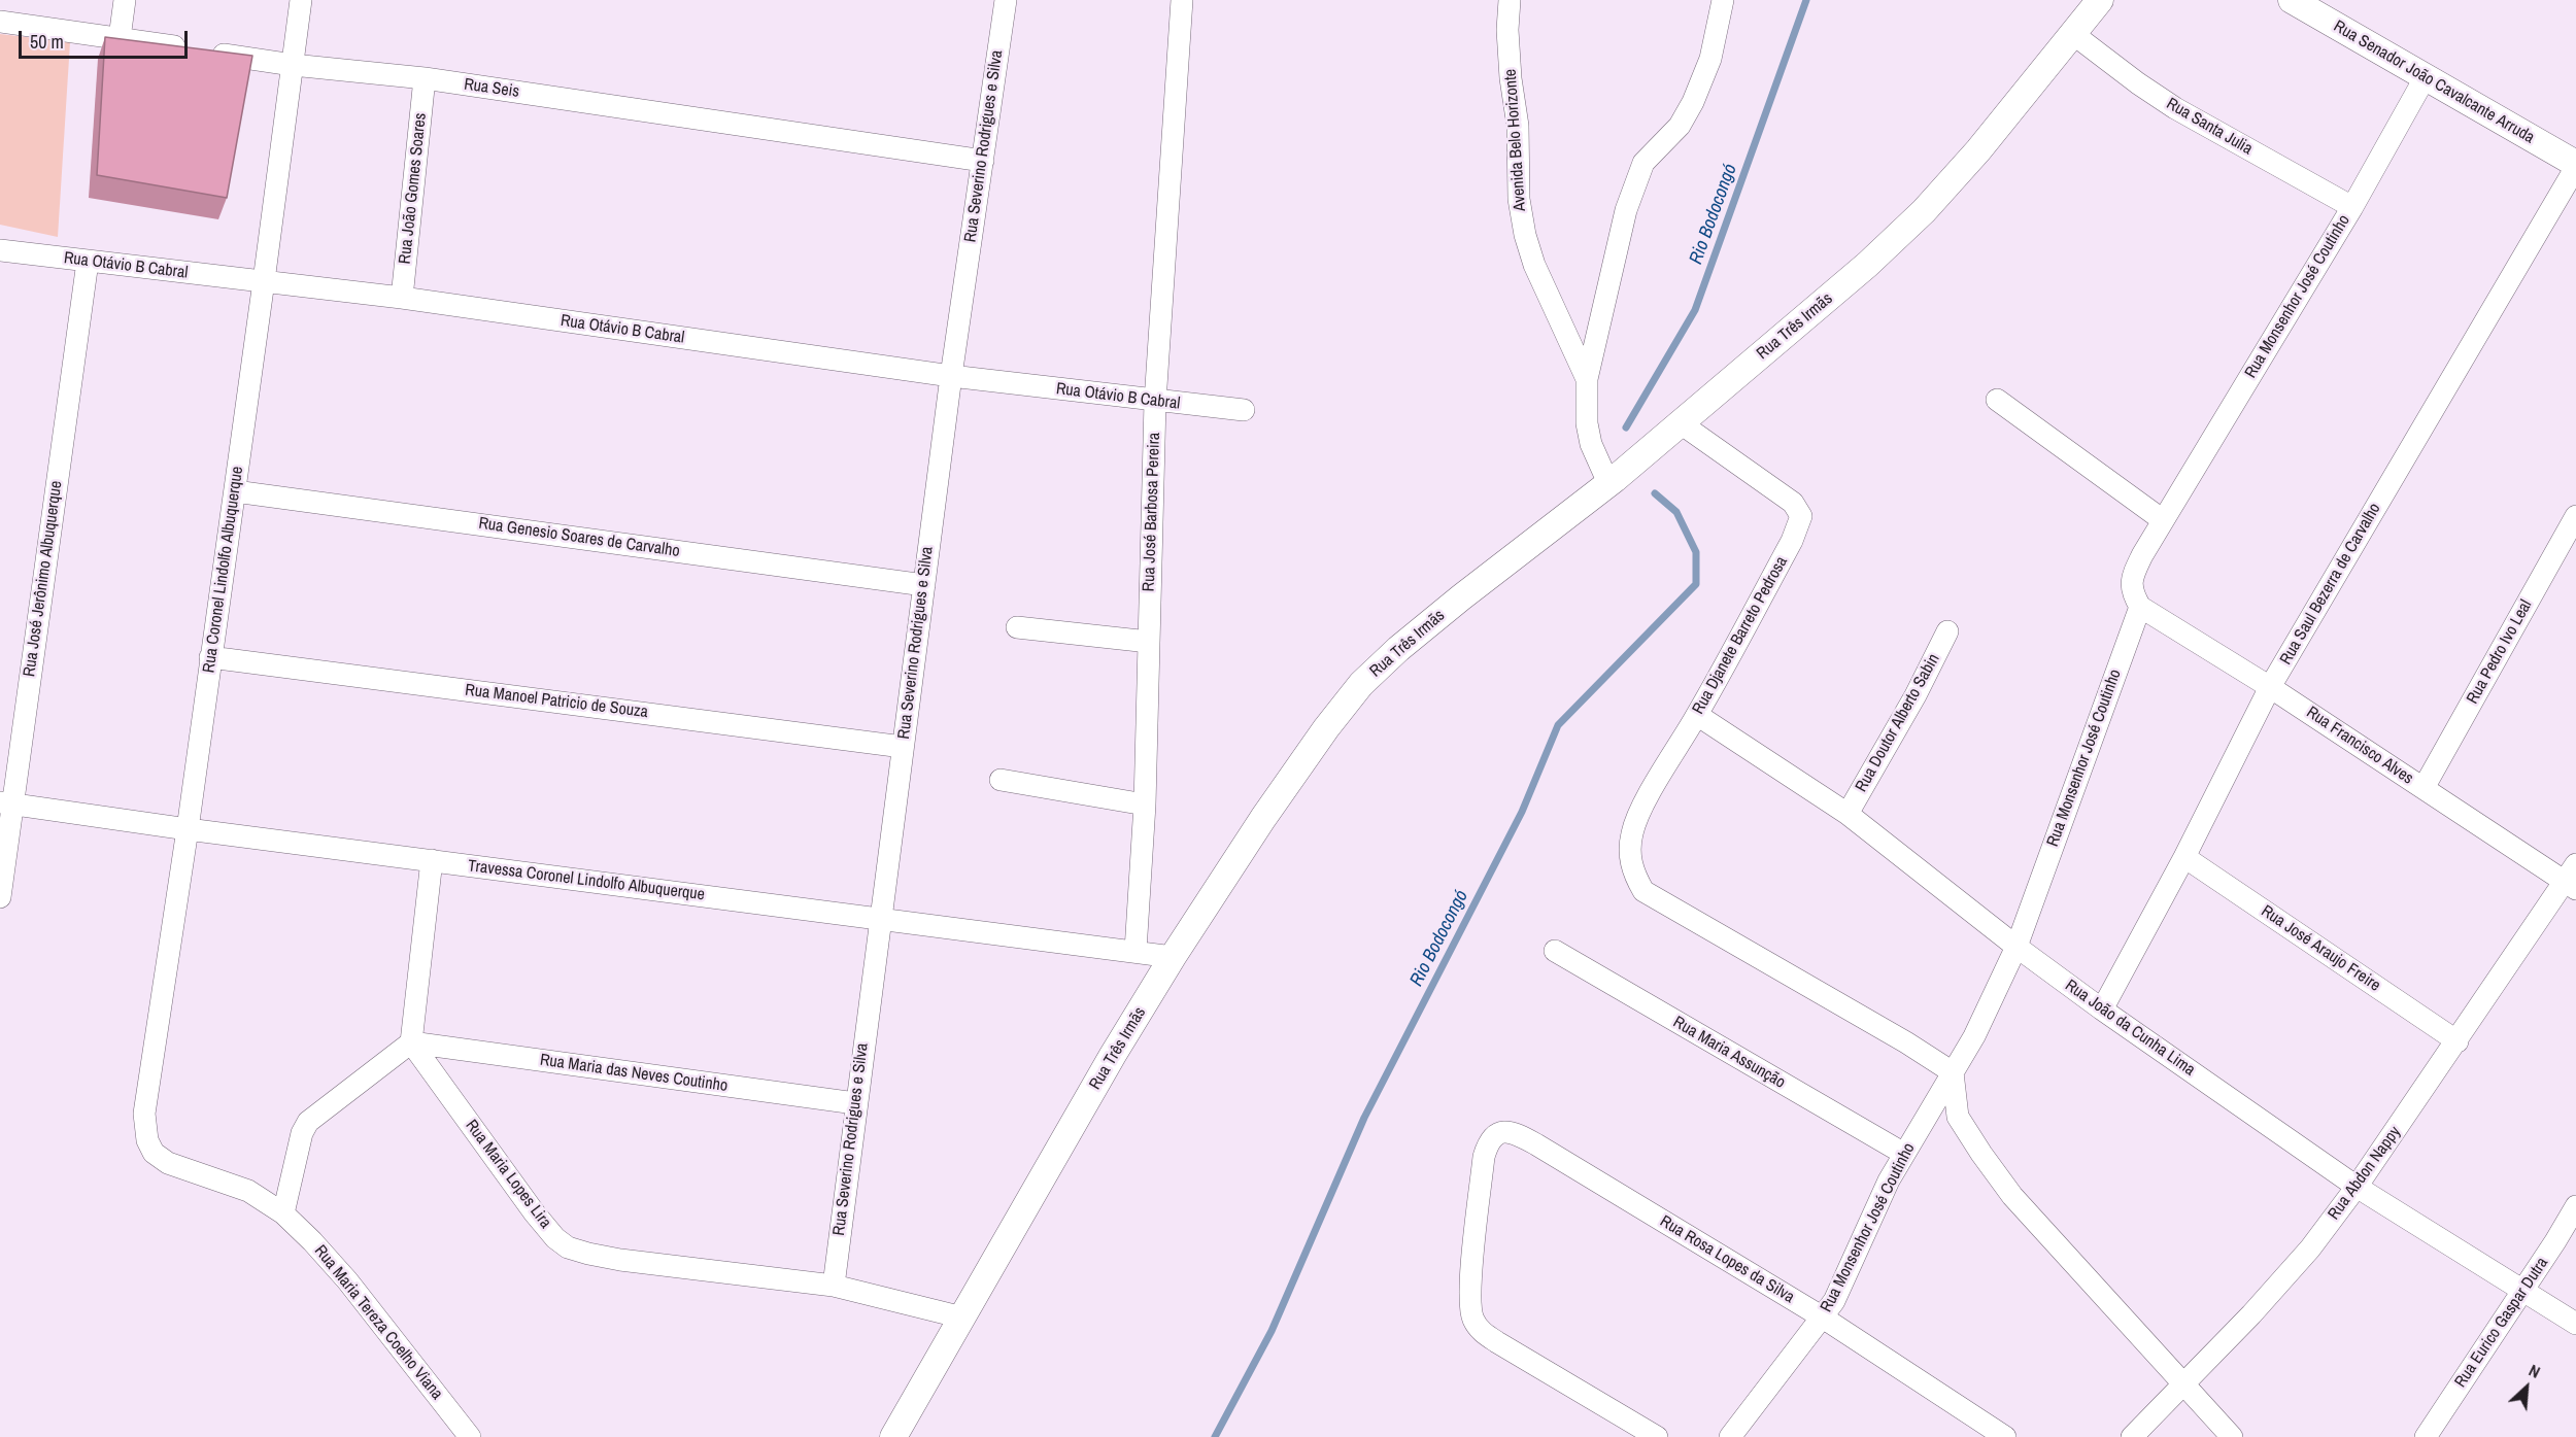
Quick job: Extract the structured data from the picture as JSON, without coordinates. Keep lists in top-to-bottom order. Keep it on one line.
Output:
{"streets":{"street":["Rua Senador João Cavalcante Arruda","Rua Seis","Rua Santa Julia","Avenida Belo Horizonte","Rua Severino Rodrigues e Silva","Rua João Gomes Soares","Rua Otávio B Cabral","Rua Monsenhor José Coutinho","Rua Três Irmãs","Rua José Barbosa Pereira","Rua Genesio Soares de Carvalho","Rua Coronel Lindolfo Albuquerque","Rua José Jerônimo Albuquerque","Rua Saul Bezerra de Carvalho","Rua Djanete Barreto Pedrosa","Rua Pedro Ivo Leal","Rua Manoel Patricio de Souza","Rua Doutor Alberto Sabin","Rua Francisco Alves","Travessa Coronel Lindolfo Albuquerque","Rua José Araujo Freire","Rua João da Cunha Lima","Rua Maria Assunção","Rua Maria das Neves Coutinho","Rua Abdon Nappy","Rua Maria Lopes Lira","Rua Rosa Lopes da Silva","Rua Maria Tereza Coelho Viana","Rua Eurico Gaspar Dutra"]},"crossings":[["Rua Senador João Cavalcante Arruda","Rua Monsenhor José Coutinho"],["Rua Senador João Cavalcante Arruda","Rua Saul Bezerra de Carvalho"],["Rua Seis","Rua Severino Rodrigues e Silva"],["Rua Seis","Rua João Gomes Soares"],["Rua Seis","Rua Coronel Lindolfo Albuquerque"],["Rua Santa Julia","Rua Monsenhor José Coutinho"],["Rua Santa Julia","Rua Três Irmãs"],["Rua Severino Rodrigues e Silva","Rua Otávio B Cabral"],["Rua Severino Rodrigues e Silva","Rua Genesio Soares de Carvalho"],["Rua Severino Rodrigues e Silva","Rua Manoel Patricio de Souza"],["Rua Severino Rodrigues e Silva","Travessa Coronel Lindolfo Albuquerque"],["Rua Severino Rodrigues e Silva","Rua Maria das Neves Coutinho"],["Rua Severino Rodrigues e Silva","Rua Maria Lopes Lira"],["Rua João Gomes Soares","Rua Otávio B Cabral"],["Rua Otávio B Cabral","Rua José Barbosa Pereira"],["Rua Otávio B Cabral","Rua Coronel Lindolfo Albuquerque"],["Rua Otávio B Cabral","Rua José Jerônimo Albuquerque"],["Rua Monsenhor José Coutinho","Rua Djanete Barreto Pedrosa"],["Rua Monsenhor José Coutinho","Rua Francisco Alves"],["Rua Monsenhor José Coutinho","Rua João da Cunha Lima"],["Rua Monsenhor José Coutinho","Rua Maria Assunção"],["Rua Monsenhor José Coutinho","Rua Rosa Lopes da Silva"],["Rua Três Irmãs","Rua Djanete Barreto Pedrosa"],["Rua Três Irmãs","Travessa Coronel Lindolfo Albuquerque"],["Rua Três Irmãs","Rua Maria Lopes Lira"],["Rua José Barbosa Pereira","Travessa Coronel Lindolfo Albuquerque"],["Rua Genesio Soares de Carvalho","Rua Coronel Lindolfo Albuquerque"],["Rua Coronel Lindolfo Albuquerque","Rua Manoel Patricio de Souza"],["Rua Coronel Lindolfo Albuquerque","Travessa Coronel Lindolfo Albuquerque"],["Rua Coronel Lindolfo Albuquerque","Rua Maria Tereza Coelho Viana"],["Rua José Jerônimo Albuquerque","Travessa Coronel Lindolfo Albuquerque"],["Rua Saul Bezerra de Carvalho","Rua Francisco Alves"],["Rua Saul Bezerra de Carvalho","Rua José Araujo Freire"],["Rua Saul Bezerra de Carvalho","Rua João da Cunha Lima"],["Rua Djanete Barreto Pedrosa","Rua João da Cunha Lima"],["Rua Pedro Ivo Leal","Rua Francisco Alves"],["Rua Doutor Alberto Sabin","Rua João da Cunha Lima"],["Rua Francisco Alves","Rua Abdon Nappy"],["Rua José Araujo Freire","Rua Abdon Nappy"],["Rua João da Cunha Lima","Rua Abdon Nappy"],["Rua João da Cunha Lima","Rua Eurico Gaspar Dutra"],["Rua Maria das Neves Coutinho","Rua Maria Lopes Lira"]],"water":["Rio Bodocongó"],"scale_bar":"50 m","north":"top right"}
